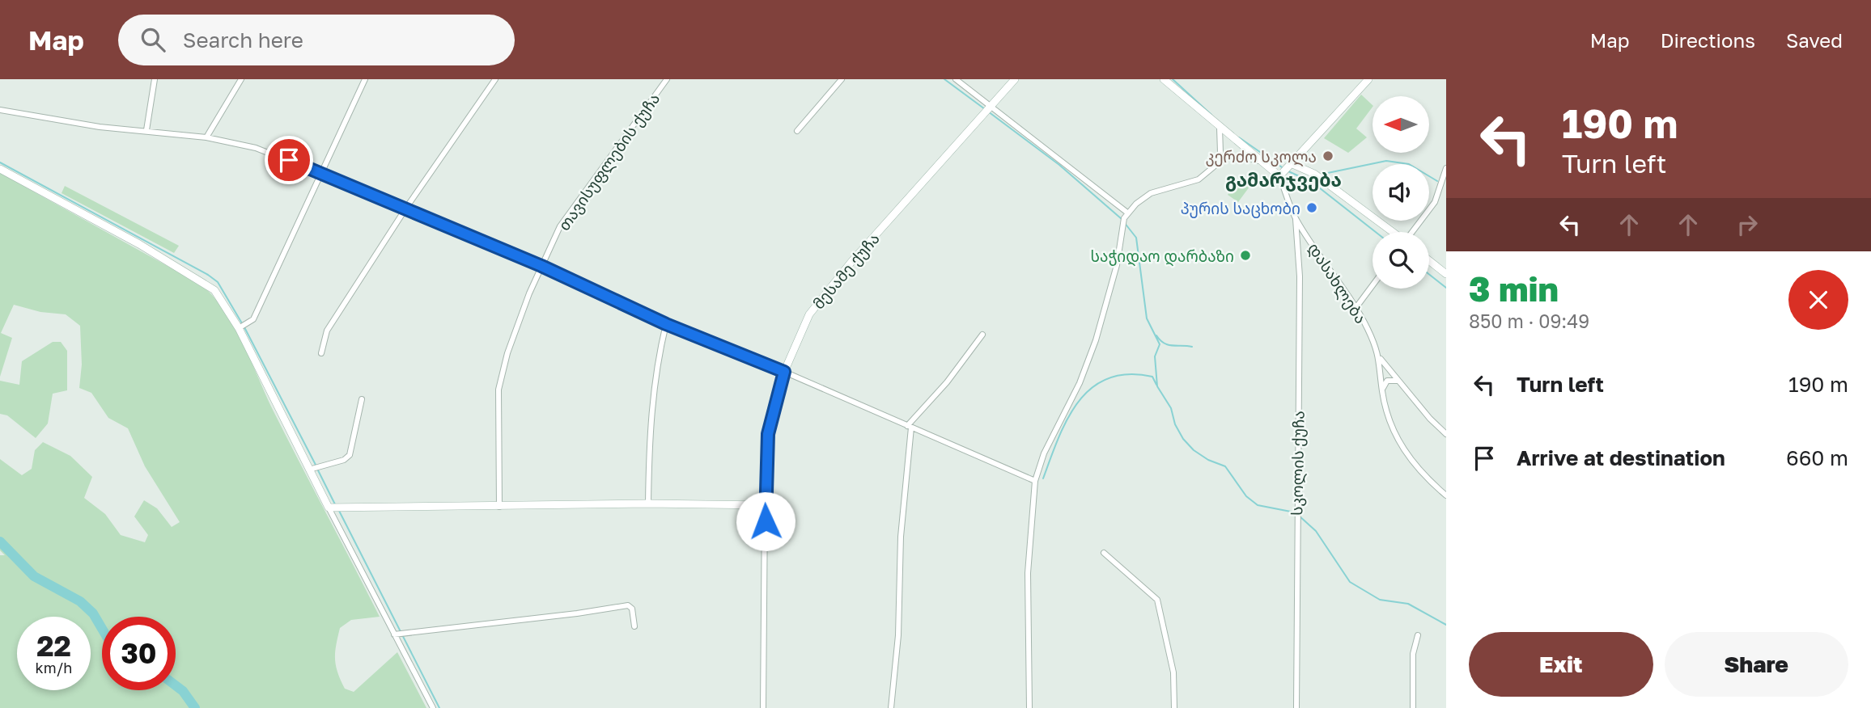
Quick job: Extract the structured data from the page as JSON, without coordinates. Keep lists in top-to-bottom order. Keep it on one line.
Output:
{"streets":{"street":["თავისუფლების ქუჩა","მესამე ქუჩა","დასახლება","სკოლის ქუჩა"]},"crossings":[["დასახლება","სკოლის ქუჩა"]],"districts":["გამარჯვება"],"places":["კერძო სკოლა","პურის საცხობი","საჭიდაო დარბაზი"],"north":"left","page":{"header":"Map","search":"Search here","nav":["Map","Directions","Saved"],"turn":["190 m","Turn left"],"heading":["3 min","850 m · 09:49"],"list":[{"name":"Turn left","value":"190 m"},{"name":"Arrive at destination","value":"660 m"}],"speed":"22 km/h","limit":"30","buttons":["Exit","Share"]}}
